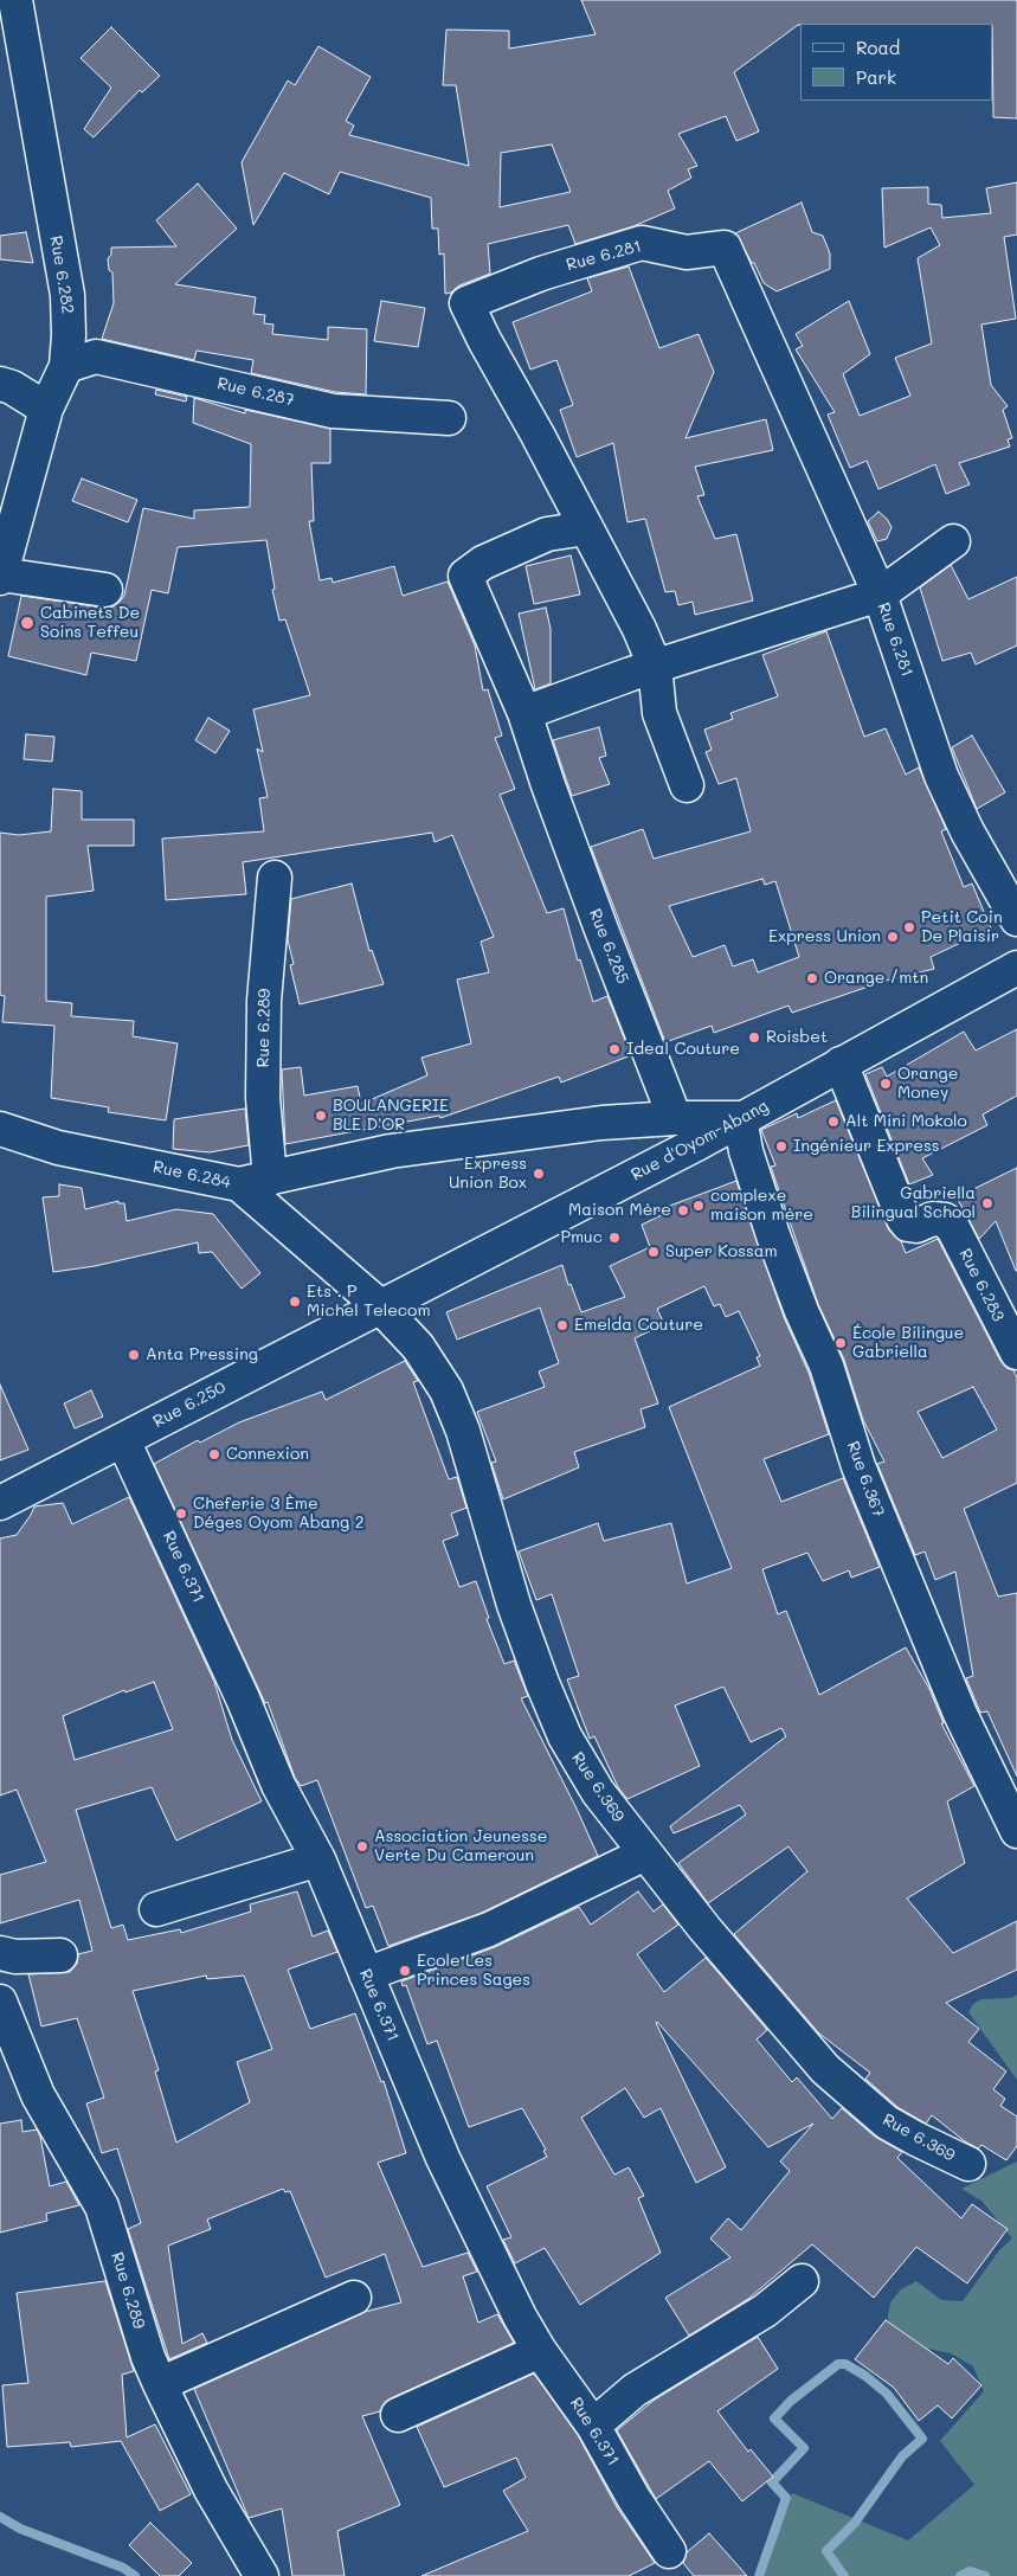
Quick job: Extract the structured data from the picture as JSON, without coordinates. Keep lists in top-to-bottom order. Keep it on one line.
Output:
{"streets":{"street":["Rue 6.281","Rue 6.282","Rue 6.287","Rue 6.285","Rue 6.289","Rue d'Oyom-Abang","Rue 6.284","Rue 6.283","Rue 6.250","Rue 6.367","Rue 6.371","Rue 6.369"]},"crossings":[["Rue 6.281","Rue 6.285"],["Rue 6.282","Rue 6.287"],["Rue d'Oyom-Abang","Rue 6.284"],["Rue d'Oyom-Abang","Rue 6.283"],["Rue d'Oyom-Abang","Rue 6.250"],["Rue d'Oyom-Abang","Rue 6.367"],["Rue d'Oyom-Abang","Rue 6.369"],["Rue 6.284","Rue 6.250"],["Rue 6.284","Rue 6.369"],["Rue 6.250","Rue 6.371"],["Rue 6.250","Rue 6.369"]],"places":["Cabinets De Soins Teffeu","Petit Coin De Plaisir","Express Union","Orange /mtn","Roisbet","Ideal Couture","Orange Money","BOULANGERIE BLE D'OR","Alt Mini Mokolo","Ingénieur Express","Express Union Box","Gabriella Bilingual School","complexe maison mère","Maison Mère","Pmuc","Super Kossam","Ets . P Michel Telecom","Emelda Couture","École Bilingue Gabriella","Anta Pressing","Connexion","Cheferie 3 Ème Déges Oyom Abang 2","Association Jeunesse Verte Du Cameroun","Ecole Les Princes Sages"],"legend":["Road","Park"]}
